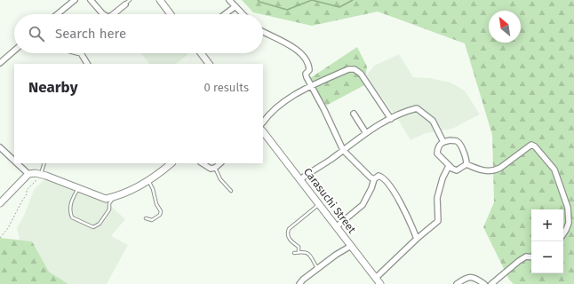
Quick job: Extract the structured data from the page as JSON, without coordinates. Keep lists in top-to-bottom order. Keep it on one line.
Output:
{"streets":{"street":["Carasuchi Street"]},"north":"top left","page":{"search":"Search here","heading":["Nearby","0 results"],"map_buttons":["+","−"]}}
